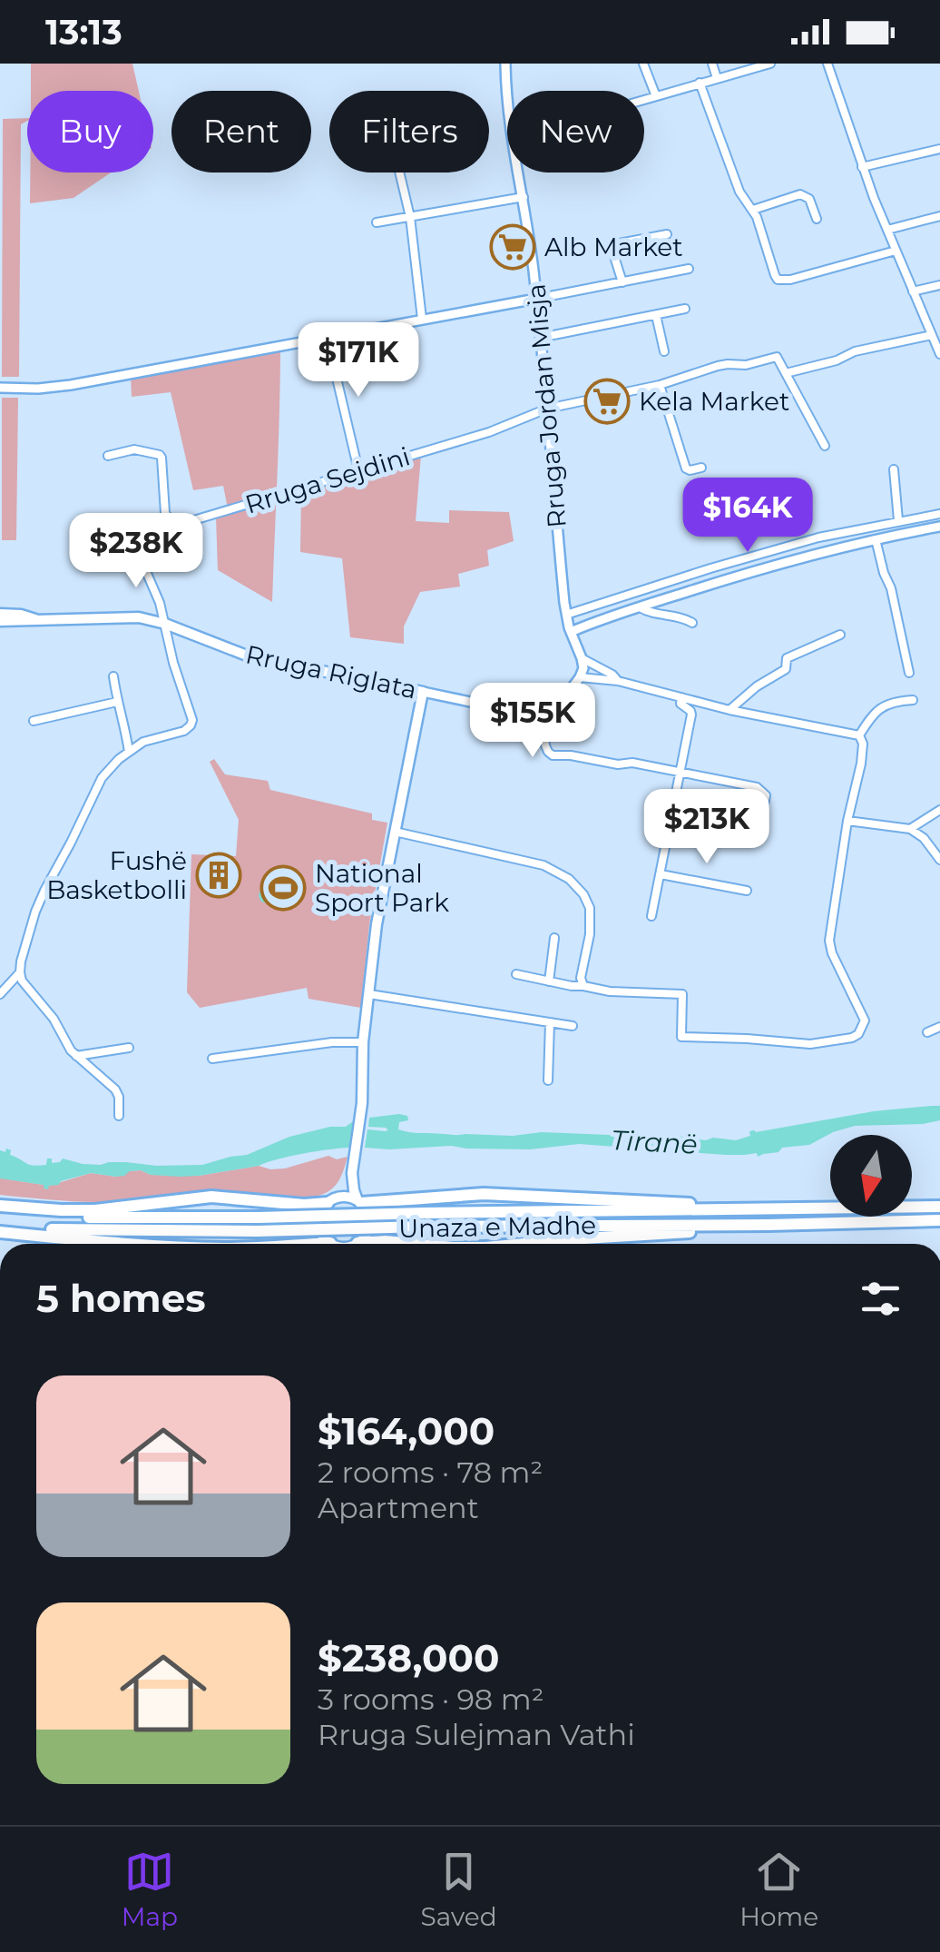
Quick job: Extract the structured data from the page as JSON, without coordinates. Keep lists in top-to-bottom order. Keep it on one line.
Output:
{"streets":{"highway":["Unaza e Madhe"],"main road":["Rruga Riglata"],"street":["Rruga Jordan Misja","Rruga Sejdini"]},"crossings":[["Rruga Jordan Misja","Rruga Sejdini"]],"water":["Tiranë"],"places":{"supermarket":["Alb Market","Kela Market"],"building":["Fushë Basketbolli"],"sports":["National Sport Park"]},"north":"bottom","page":{"status":"13:13","chip":["Buy","Rent","Filters","New"],"price":["$171K","$164K","$238K","$155K","$213K"],"heading":"5 homes","list":[{"name":"$164,000","note":"2 rooms · 78 m² · Apartment"},{"name":"$238,000","note":"3 rooms · 98 m² · Rruga Sulejman Vathi"}],"tabs":["Map","Saved","Home"]}}
